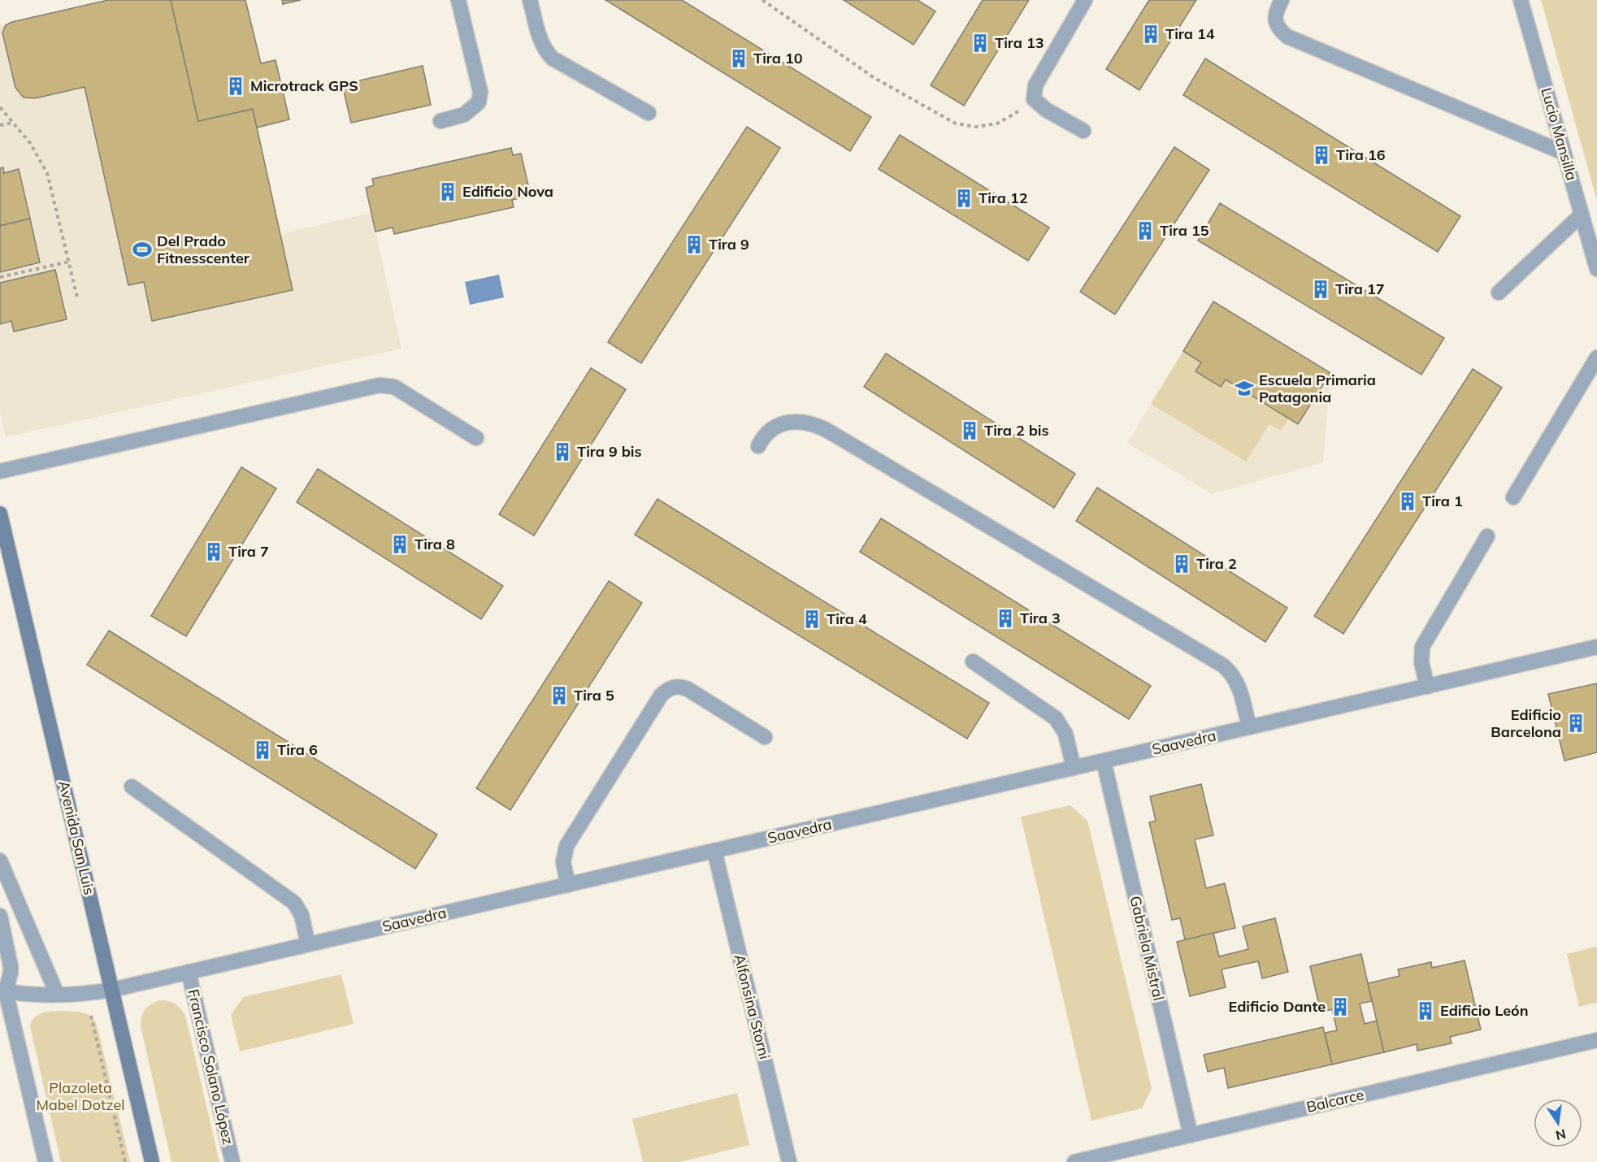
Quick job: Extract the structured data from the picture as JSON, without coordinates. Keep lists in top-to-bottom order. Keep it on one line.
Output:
{"streets":{"main road":["Avenida San Luis"],"street":["Lucio Mansilla","Saavedra","Gabriela Mistral","Alfonsina Storni","Francisco Solano López","Balcarce"]},"crossings":[["Saavedra","Avenida San Luis"],["Saavedra","Gabriela Mistral"],["Saavedra","Alfonsina Storni"],["Saavedra","Francisco Solano López"],["Gabriela Mistral","Balcarce"]],"parks":["Plazoleta Mabel Dotzel"],"places":{"building":["Tira 14","Tira 13","Tira 10","Microtrack GPS","Tira 16","Edificio Nova","Tira 12","Tira 15","Tira 9","Tira 17","Tira 2 bis","Tira 9 bis","Tira 1","Tira 8","Tira 7","Tira 2","Tira 3","Tira 4","Tira 5","Edificio Barcelona","Tira 6","Edificio Dante","Edificio León"],"sports":["Del Prado Fitnesscenter"],"school or university":["Escuela Primaria Patagonia"]},"north":"bottom"}
